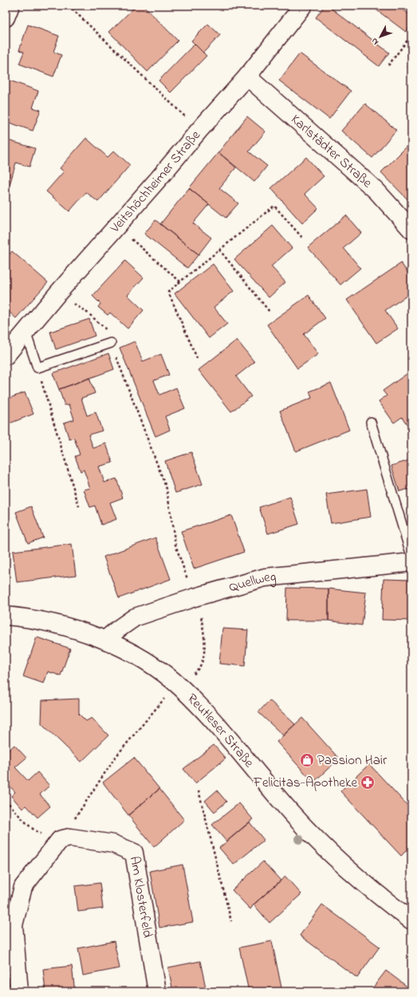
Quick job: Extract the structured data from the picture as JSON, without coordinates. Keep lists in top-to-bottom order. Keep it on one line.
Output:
{"streets":{"street":["Karlstädter Straße","Veitshöchheimer Straße","Quellweg","Reutleser Straße","Am Klosterfeld"]},"crossings":[["Karlstädter Straße","Veitshöchheimer Straße"],["Quellweg","Reutleser Straße"]],"places":{"shop":["Passion Hair"],"pharmacy":["Felicitas-Apotheke"]},"north":"bottom left"}
